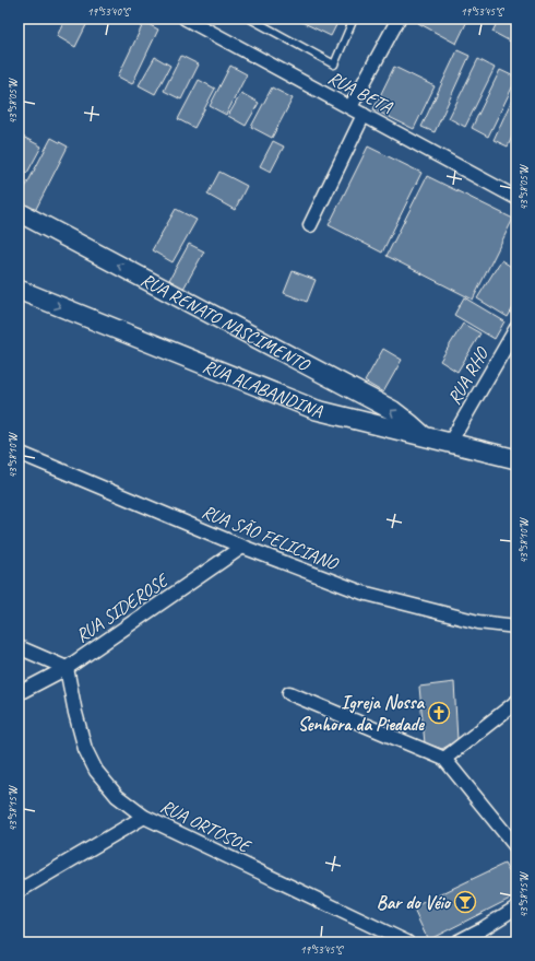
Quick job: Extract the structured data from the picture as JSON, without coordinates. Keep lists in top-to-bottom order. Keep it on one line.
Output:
{"streets":{"street":["RUA BETA","RUA RENATO NASCIMENTO","RUA RHO","RUA ALABANDINA","RUA SÃO FELICIANO","RUA SIDEROSE","RUA ORTOSOE"]},"crossings":[["RUA RENATO NASCIMENTO","RUA ALABANDINA"],["RUA RHO","RUA ALABANDINA"],["RUA SÃO FELICIANO","RUA SIDEROSE"],["RUA SIDEROSE","RUA ORTOSOE"]],"one_way":["RUA RENATO NASCIMENTO","RUA ALABANDINA"],"places":{"church":["Igreja Nossa Senhora da Piedade"],"bar":["Bar do Véio"]},"coordinates":["19°53'40\"S","19°53'45\"S","43°58'05\"W","43°58'10\"W","43°58'15\"W"]}
